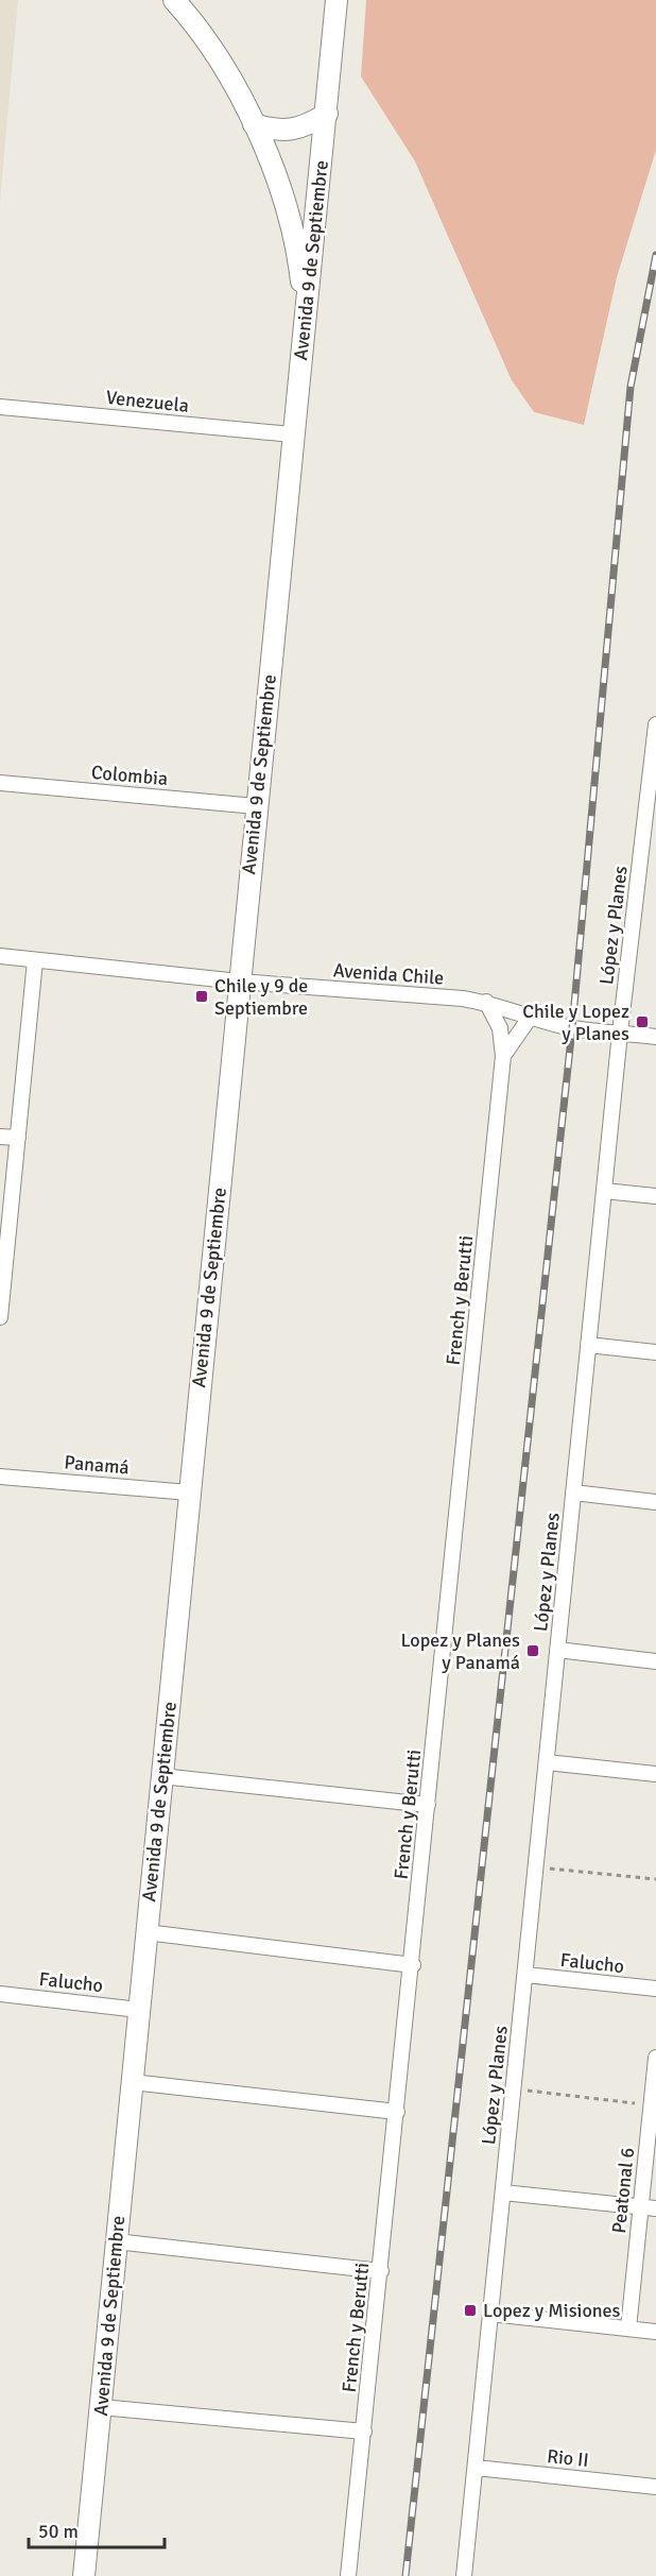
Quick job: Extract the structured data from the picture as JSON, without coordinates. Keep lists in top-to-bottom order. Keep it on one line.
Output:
{"streets":{"street":["Avenida 9 de Septiembre","Venezuela","Colombia","López y Planes","Avenida Chile","French y Berutti","Panamá","Falucho","Peatonal 6","Rio II"]},"crossings":[["Avenida 9 de Septiembre","Venezuela"],["Avenida 9 de Septiembre","Colombia"],["Avenida 9 de Septiembre","Avenida Chile"],["Avenida 9 de Septiembre","Panamá"],["Avenida 9 de Septiembre","Falucho"],["López y Planes","Avenida Chile"],["López y Planes","Falucho"],["López y Planes","Rio II"],["Avenida Chile","French y Berutti"]],"places":{"transit":["Chile y 9 de Septiembre","Chile y Lopez y Planes","Lopez y Planes y Panamá","Lopez y Misiones"]},"scale_bar":"50 m"}
